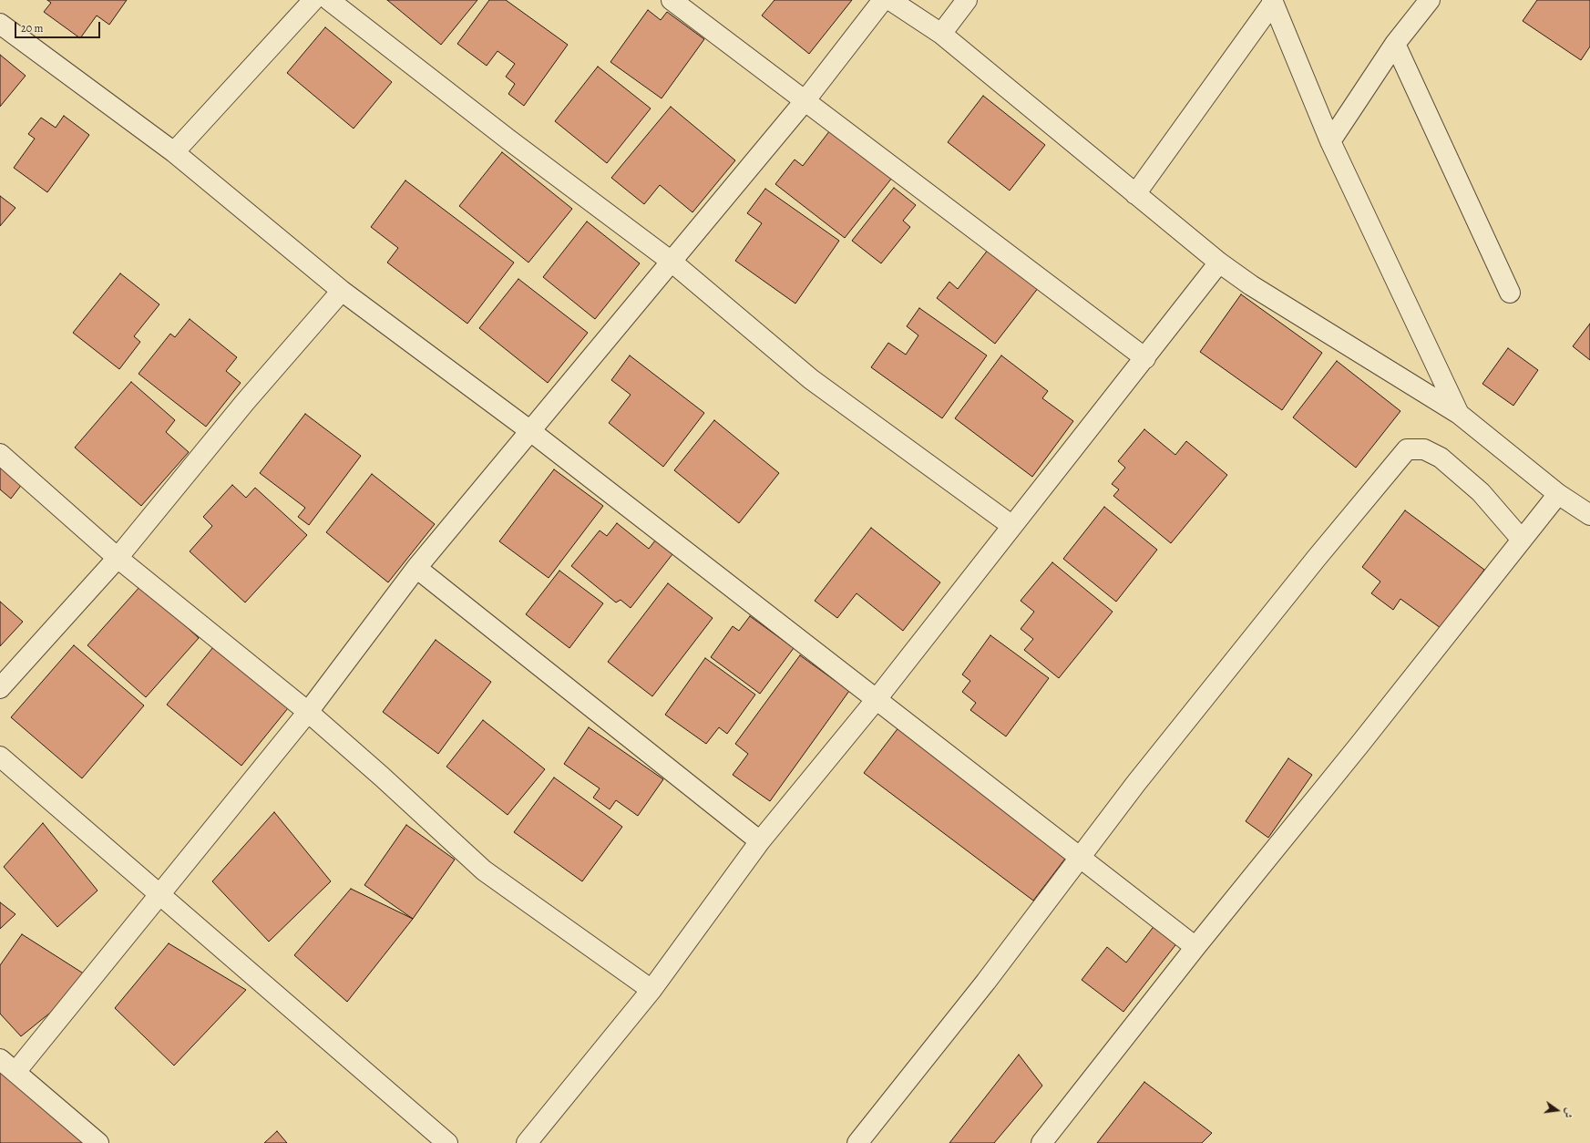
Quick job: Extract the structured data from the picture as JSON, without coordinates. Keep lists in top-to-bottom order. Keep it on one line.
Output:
{"scale_bar":"20 m","north":"right"}
